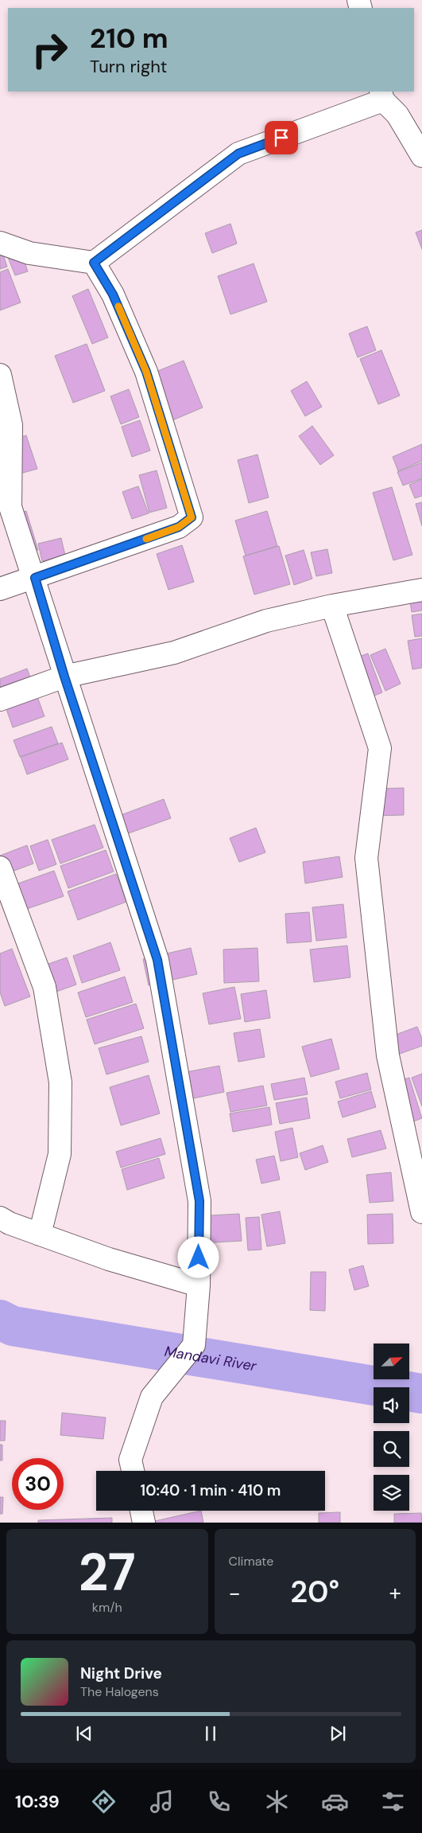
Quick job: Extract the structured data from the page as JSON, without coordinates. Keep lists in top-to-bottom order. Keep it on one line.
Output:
{"water":["Mandavi River"],"north":"top right","page":{"turn":["210 m","Turn right"],"limit":"30","trip":"10:40 · 1 min · 410 m","tile":[["27","km/h"],"Climate"],"heat":["−","20°","+"],"song":["Night Drive","The Halogens"],"tabs":"10:39"}}
